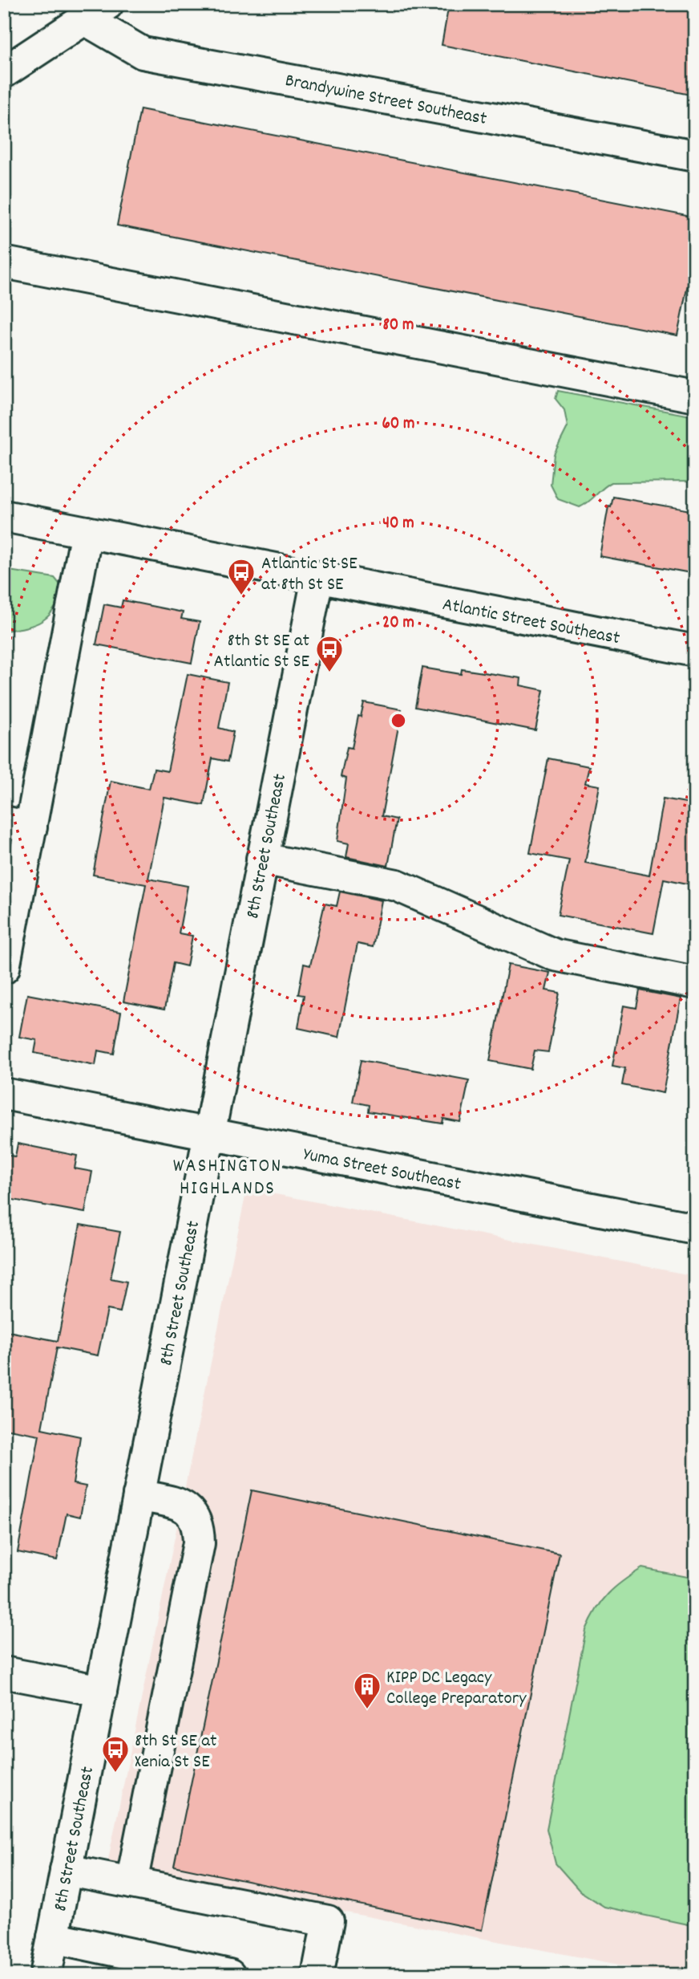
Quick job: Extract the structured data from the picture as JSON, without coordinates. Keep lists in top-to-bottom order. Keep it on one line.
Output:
{"streets":{"street":["Brandywine Street Southeast","Atlantic Street Southeast","8th Street Southeast","Yuma Street Southeast"]},"crossings":[["Atlantic Street Southeast","8th Street Southeast"],["8th Street Southeast","Yuma Street Southeast"]],"districts":["WASHINGTON HIGHLANDS"],"places":{"bus stop":["Atlantic St SE at 8th St SE","8th St SE at Atlantic St SE","8th St SE at Xenia St SE"],"building":["KIPP DC Legacy College Preparatory"]},"rings":["80 m","60 m","40 m","20 m"]}
